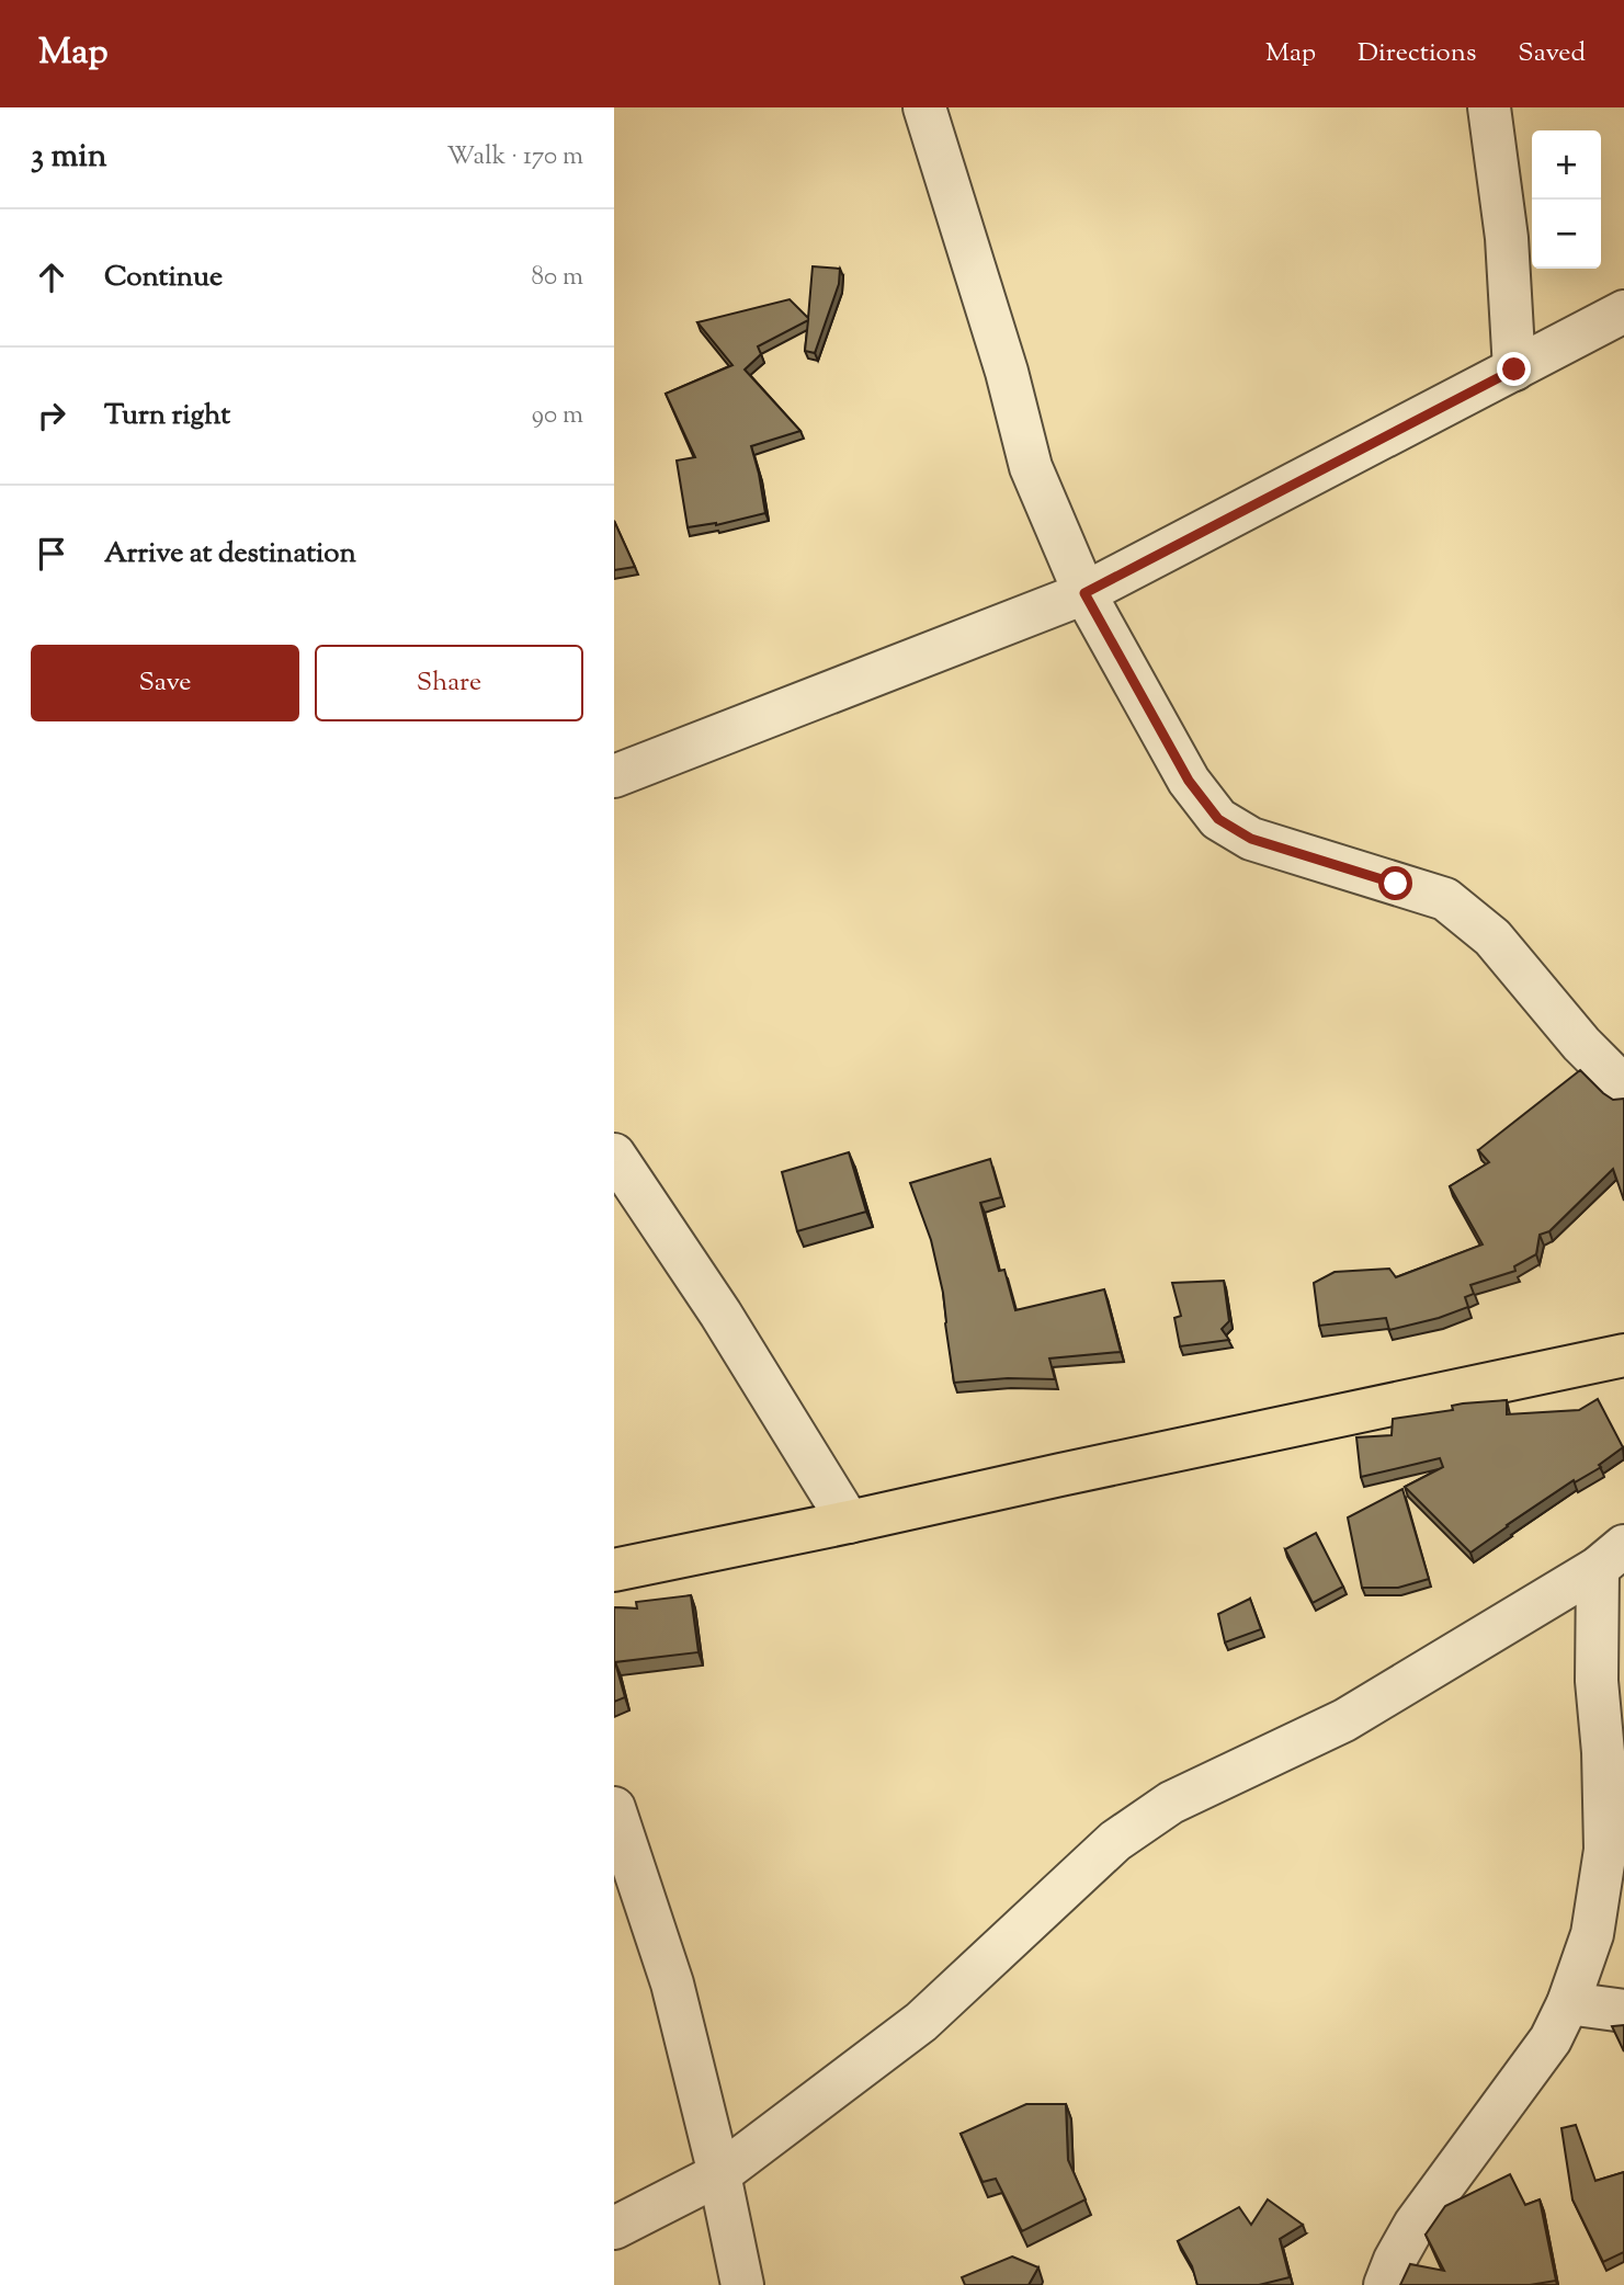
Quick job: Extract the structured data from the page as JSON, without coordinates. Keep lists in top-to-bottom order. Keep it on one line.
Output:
{"page":{"header":"Map","nav":["Map","Directions","Saved"],"heading":["3 min","Walk · 170 m"],"map_buttons":["+","−"],"list":[["Continue","80 m"],["Turn right","90 m"],"Arrive at destination"],"buttons":["Save","Share"]}}
